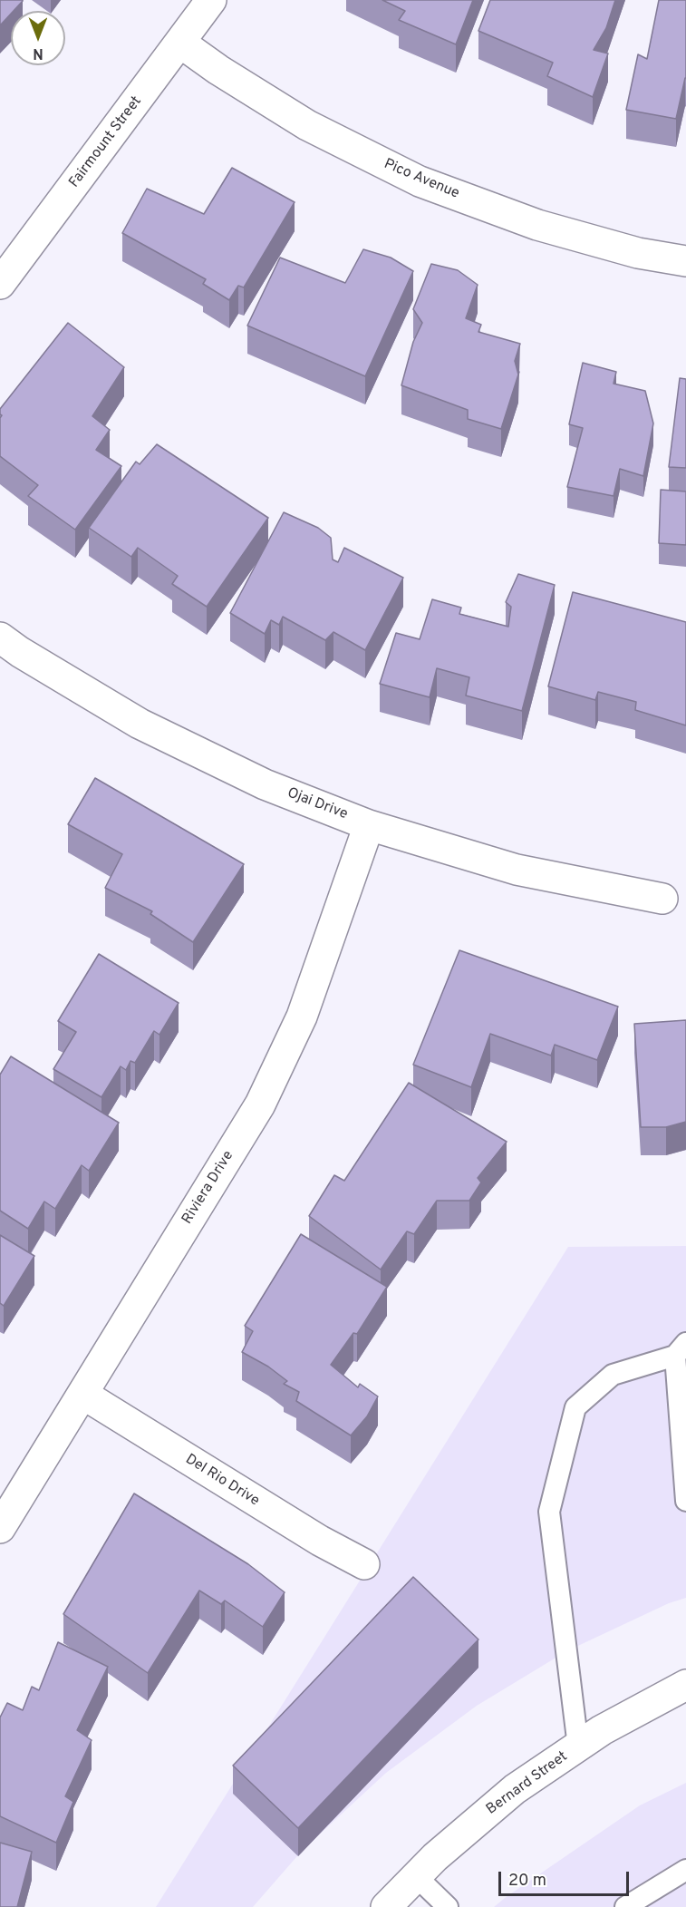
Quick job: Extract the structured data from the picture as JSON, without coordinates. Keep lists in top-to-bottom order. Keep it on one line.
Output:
{"streets":{"street":["Fairmount Street","Pico Avenue","Ojai Drive","Riviera Drive","Del Rio Drive","Bernard Street"]},"crossings":[["Fairmount Street","Pico Avenue"],["Ojai Drive","Riviera Drive"],["Riviera Drive","Del Rio Drive"]],"scale_bar":"20 m","north":"bottom"}
